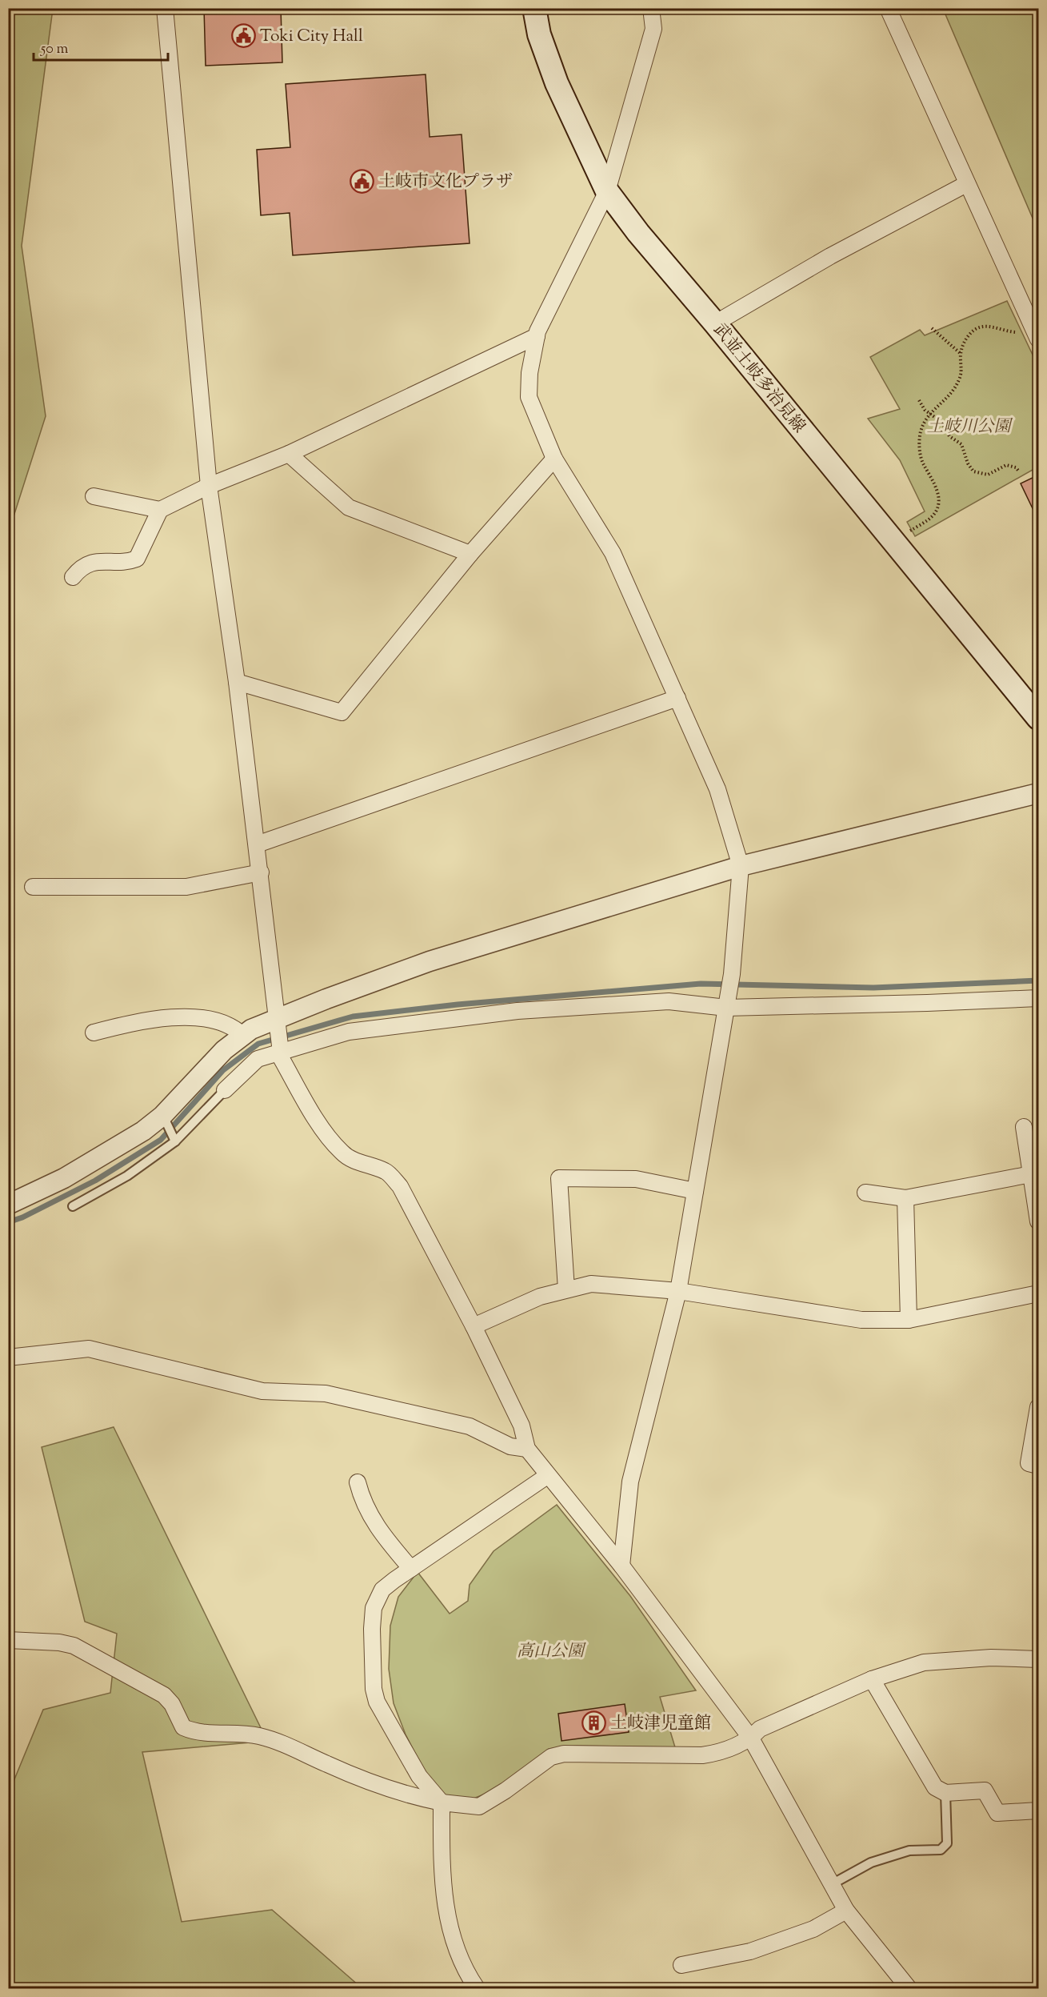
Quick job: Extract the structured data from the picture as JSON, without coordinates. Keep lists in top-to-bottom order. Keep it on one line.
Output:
{"streets":{"main road":["武並土岐多治見線"]},"parks":["土岐川公園","高山公園"],"places":{"public building":["Toki City Hall","土岐市文化プラザ"],"building":["土岐津児童館"]},"scale_bar":"50 m"}
